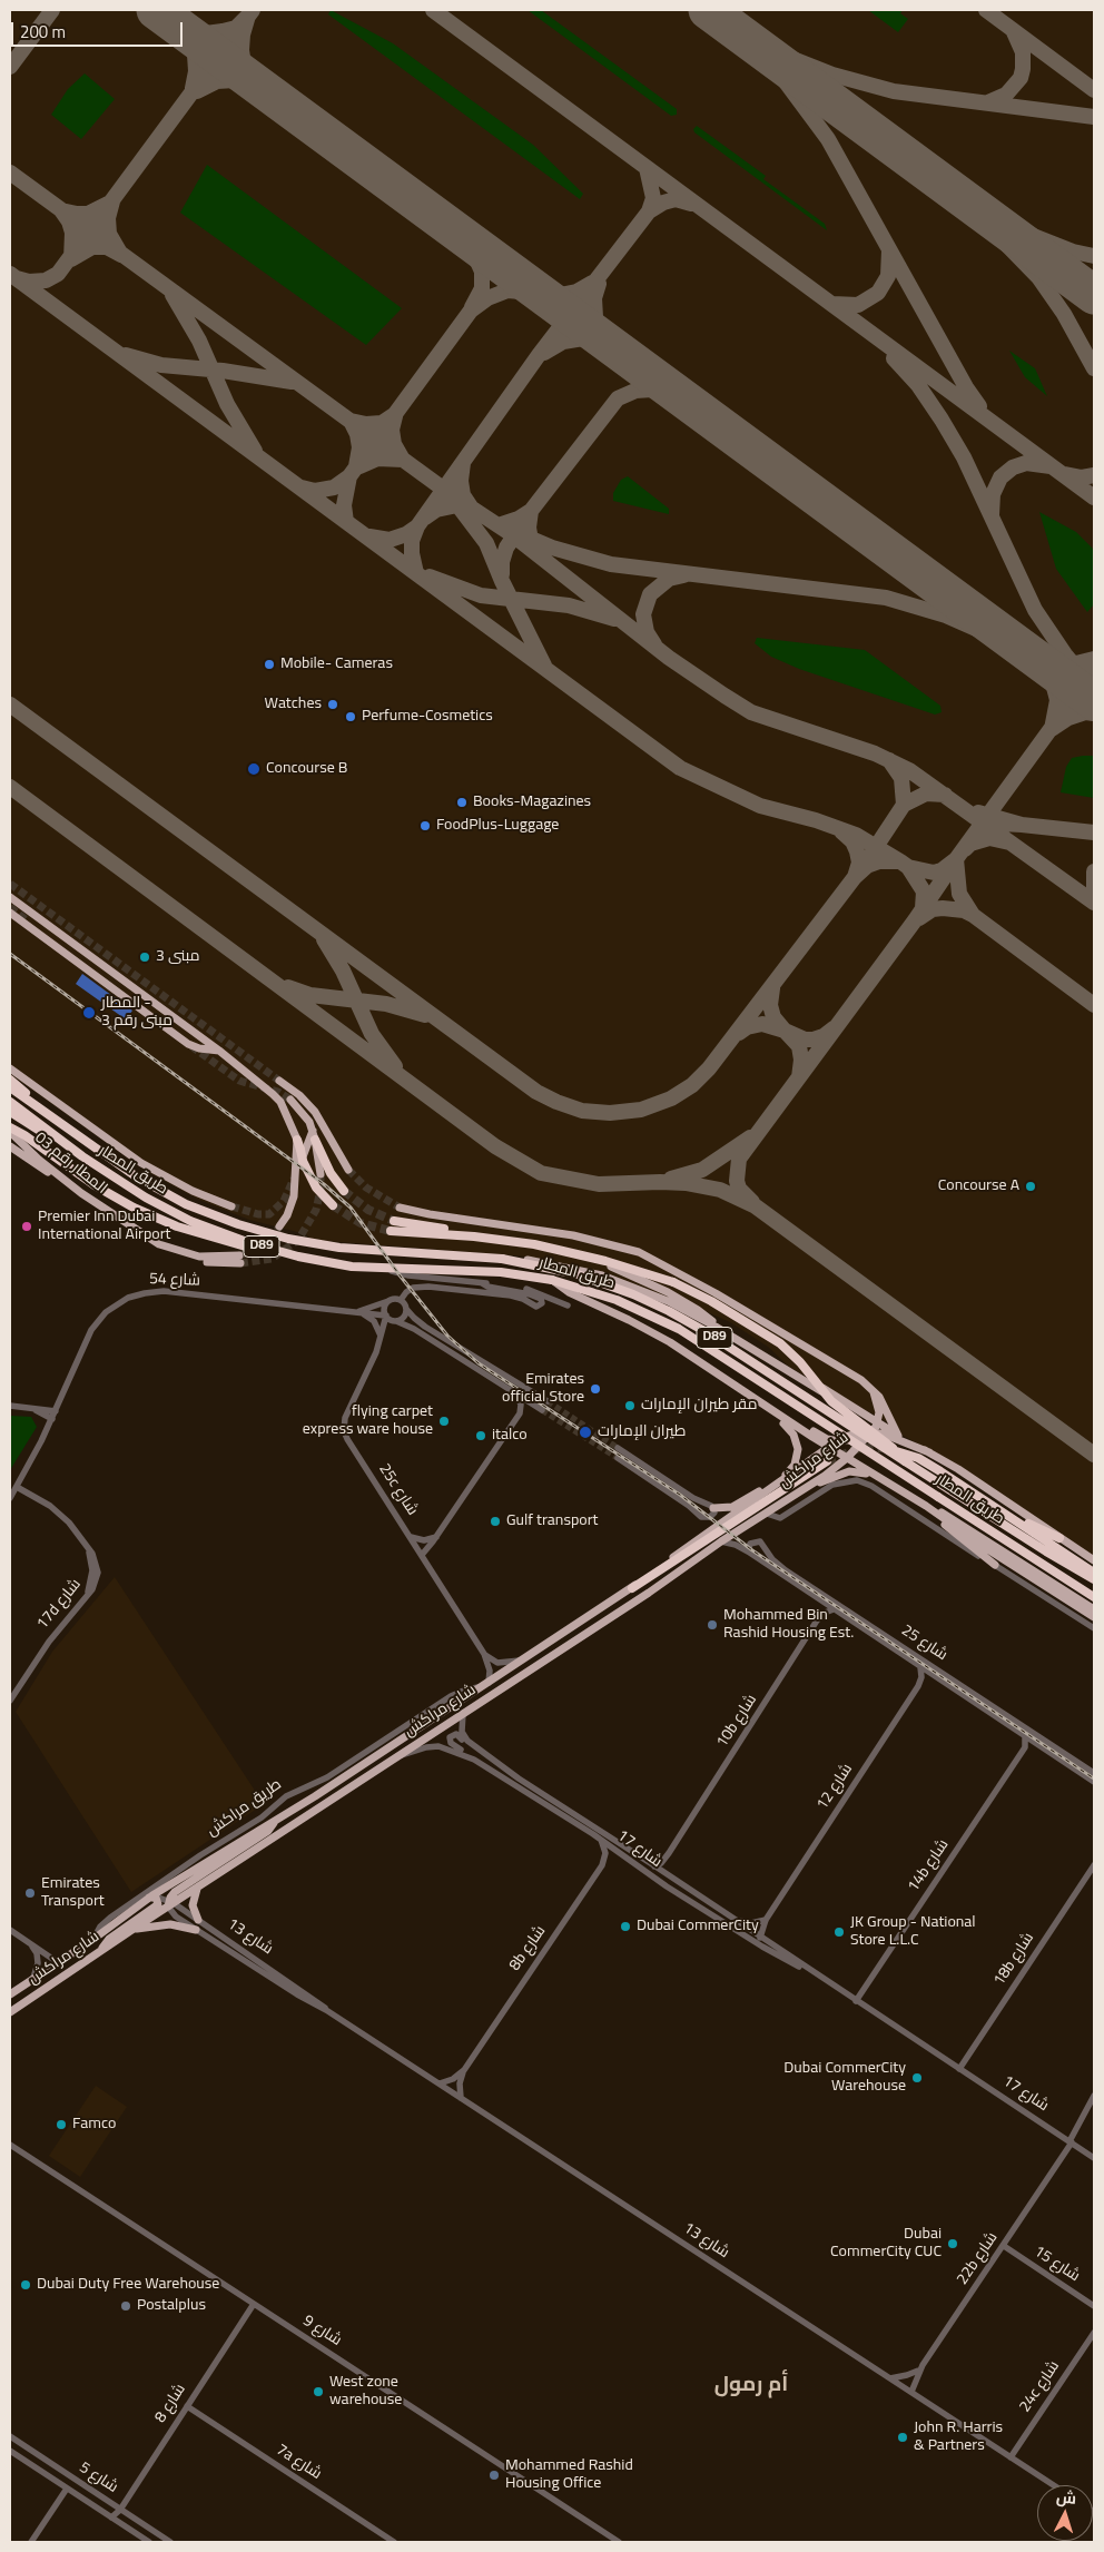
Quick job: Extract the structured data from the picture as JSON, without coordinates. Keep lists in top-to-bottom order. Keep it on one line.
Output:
{"streets":{"highway":["طريق المطار","D89"],"main road":["المطار رقم 03","شارع مراكش"],"street":["شارع 54","25c شارع","17d شارع","شارع 25","10b شارع","شارع 12","طريق مراكش","شارع 17","14b شارع","شارع 13","8b شارع","18b شارع","22b شارع","شارع 15","شارع 9","24c شارع","شارع 8","7a شارع","شارع 5"]},"crossings":[["شارع 54","25c شارع"],["شارع 54","17d شارع"],["شارع مراكش","25c شارع"],["شارع مراكش","شارع 25"],["شارع مراكش","طريق مراكش"],["شارع مراكش","شارع 17"],["شارع مراكش","شارع 13"],["25c شارع","طريق مراكش"],["شارع 25","10b شارع"],["شارع 25","شارع 12"],["10b شارع","شارع 17"],["شارع 12","شارع 17"],["شارع 17","14b شارع"],["شارع 17","8b شارع"],["شارع 17","18b شارع"],["شارع 17","22b شارع"],["شارع 13","8b شارع"],["شارع 13","22b شارع"],["شارع 13","24c شارع"],["22b شارع","شارع 15"],["شارع 9","شارع 8"],["شارع 8","7a شارع"],["شارع 8","شارع 5"]],"districts":["أم رمول"],"places":["Mobile- Cameras","Watches","Perfume-Cosmetics","Concourse B","Books-Magazines","FoodPlus-Luggage","مبنى 3","المطار - مبنى رقم 3","Concourse A","Premier Inn Dubai International Airport","Emirates official Store","مقر طيران الإمارات","flying carpet express ware house","طيران الإمارات","italco","Gulf transport","Mohammed Bin Rashid Housing Est.","Emirates Transport","Dubai CommerCity","JK Group - National Store L.L.C","Dubai CommerCity Warehouse","Famco","Dubai CommerCity CUC","Dubai Duty Free Warehouse","Postalplus","West zone warehouse","John R. Harris & Partners","Mohammed Rashid Housing Office"],"scale_bar":"200 m","north":"top"}
